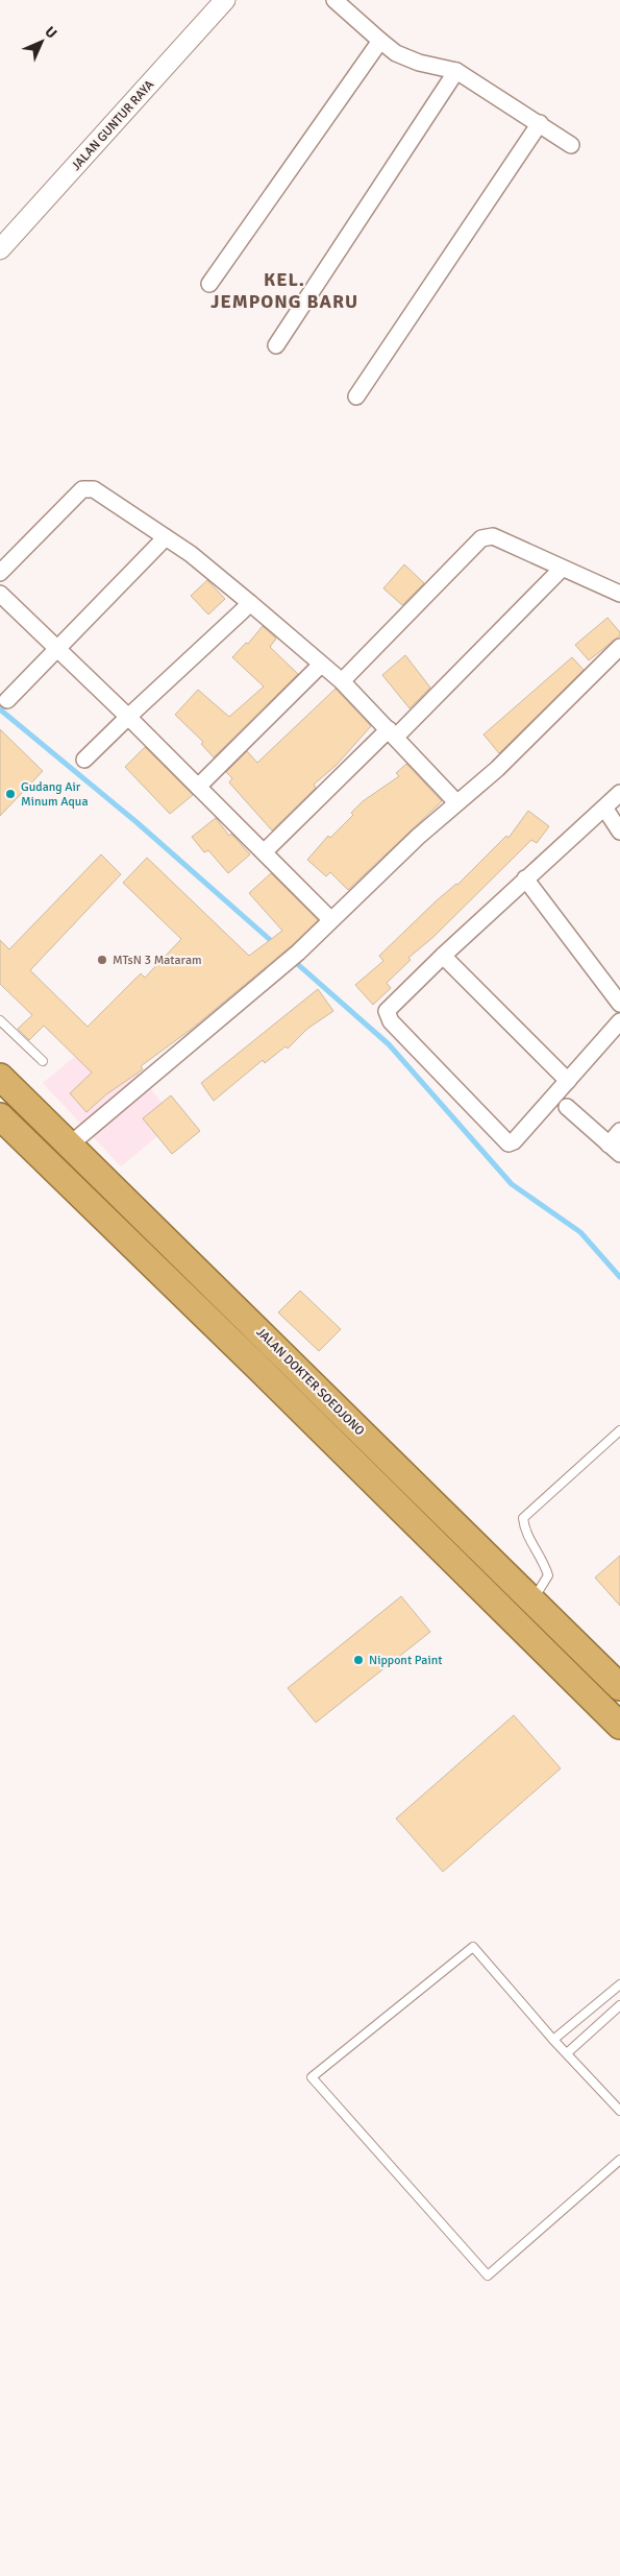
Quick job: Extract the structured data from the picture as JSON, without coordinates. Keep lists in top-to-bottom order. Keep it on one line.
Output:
{"streets":{"highway":["JALAN DOKTER SOEDJONO"],"street":["JALAN GUNTUR RAYA"]},"districts":["KEL. JEMPONG BARU"],"places":["Gudang Air Minum Aqua","MTsN 3 Mataram","Nippont Paint"],"north":"top right"}
